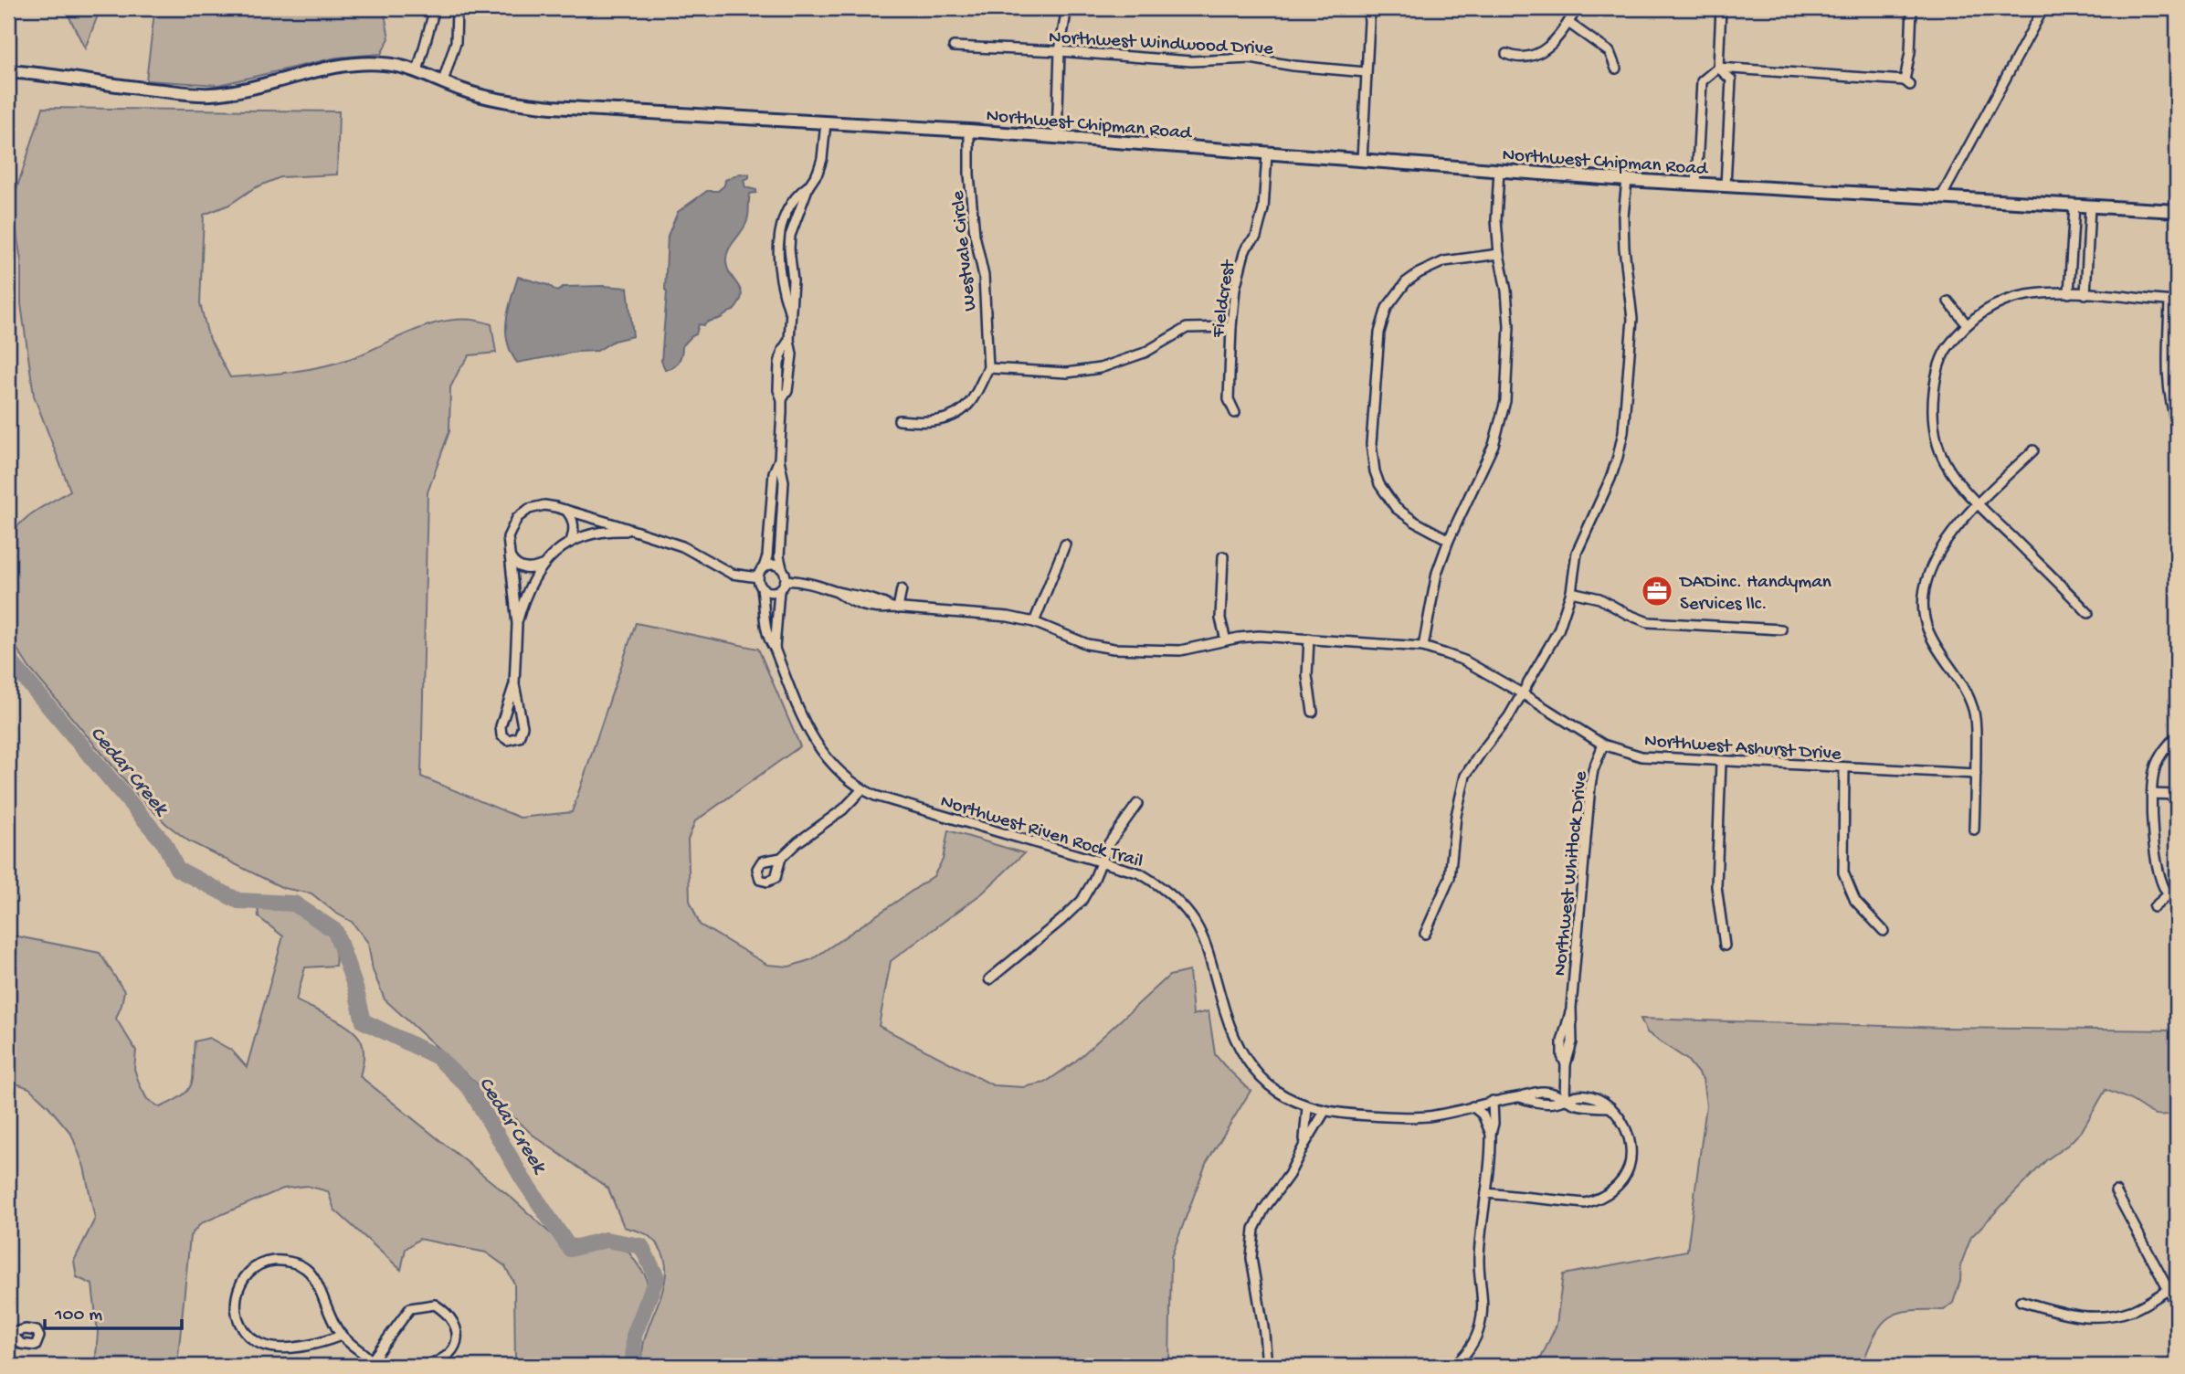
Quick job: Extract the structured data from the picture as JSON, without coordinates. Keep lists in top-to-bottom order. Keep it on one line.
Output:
{"streets":{"main road":["Northwest Chipman Road"],"street":["Northwest Windwood Drive","Westvale Circle","Fieldcrest","Northwest Ashurst Drive","Northwest Riven Rock Trail","Northwest Whitlock Drive"]},"crossings":[["Northwest Chipman Road","Westvale Circle"],["Northwest Chipman Road","Fieldcrest"],["Northwest Ashurst Drive","Northwest Riven Rock Trail"],["Northwest Ashurst Drive","Northwest Whitlock Drive"],["Northwest Riven Rock Trail","Northwest Whitlock Drive"]],"water":["Cedar Creek"],"places":{"office":["DADinc. Handyman Services llc."]},"scale_bar":"100 m"}
